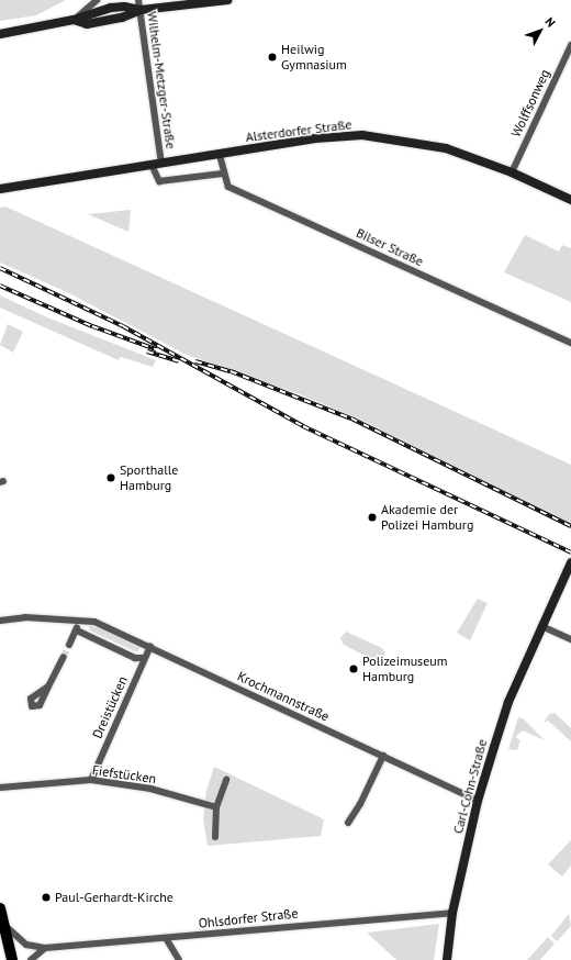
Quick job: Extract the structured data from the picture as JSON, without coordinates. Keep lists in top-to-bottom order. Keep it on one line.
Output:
{"streets":{"street":["Wilhelm-Metzger-Straße","Wolffsonweg","Alsterdorfer Straße","Bilser Straße","Krochmannstraße","Dreistücken","Fiefstücken","Carl-Cohn-Straße","Ohlsdorfer Straße"]},"crossings":[["Wilhelm-Metzger-Straße","Alsterdorfer Straße"],["Wolffsonweg","Alsterdorfer Straße"],["Alsterdorfer Straße","Bilser Straße"],["Krochmannstraße","Dreistücken"],["Krochmannstraße","Carl-Cohn-Straße"],["Dreistücken","Fiefstücken"],["Carl-Cohn-Straße","Ohlsdorfer Straße"]],"places":["Heilwig Gymnasium","Sporthalle Hamburg","Akademie der Polizei Hamburg","Polizeimuseum Hamburg","Paul-Gerhardt-Kirche"],"north":"top right"}
